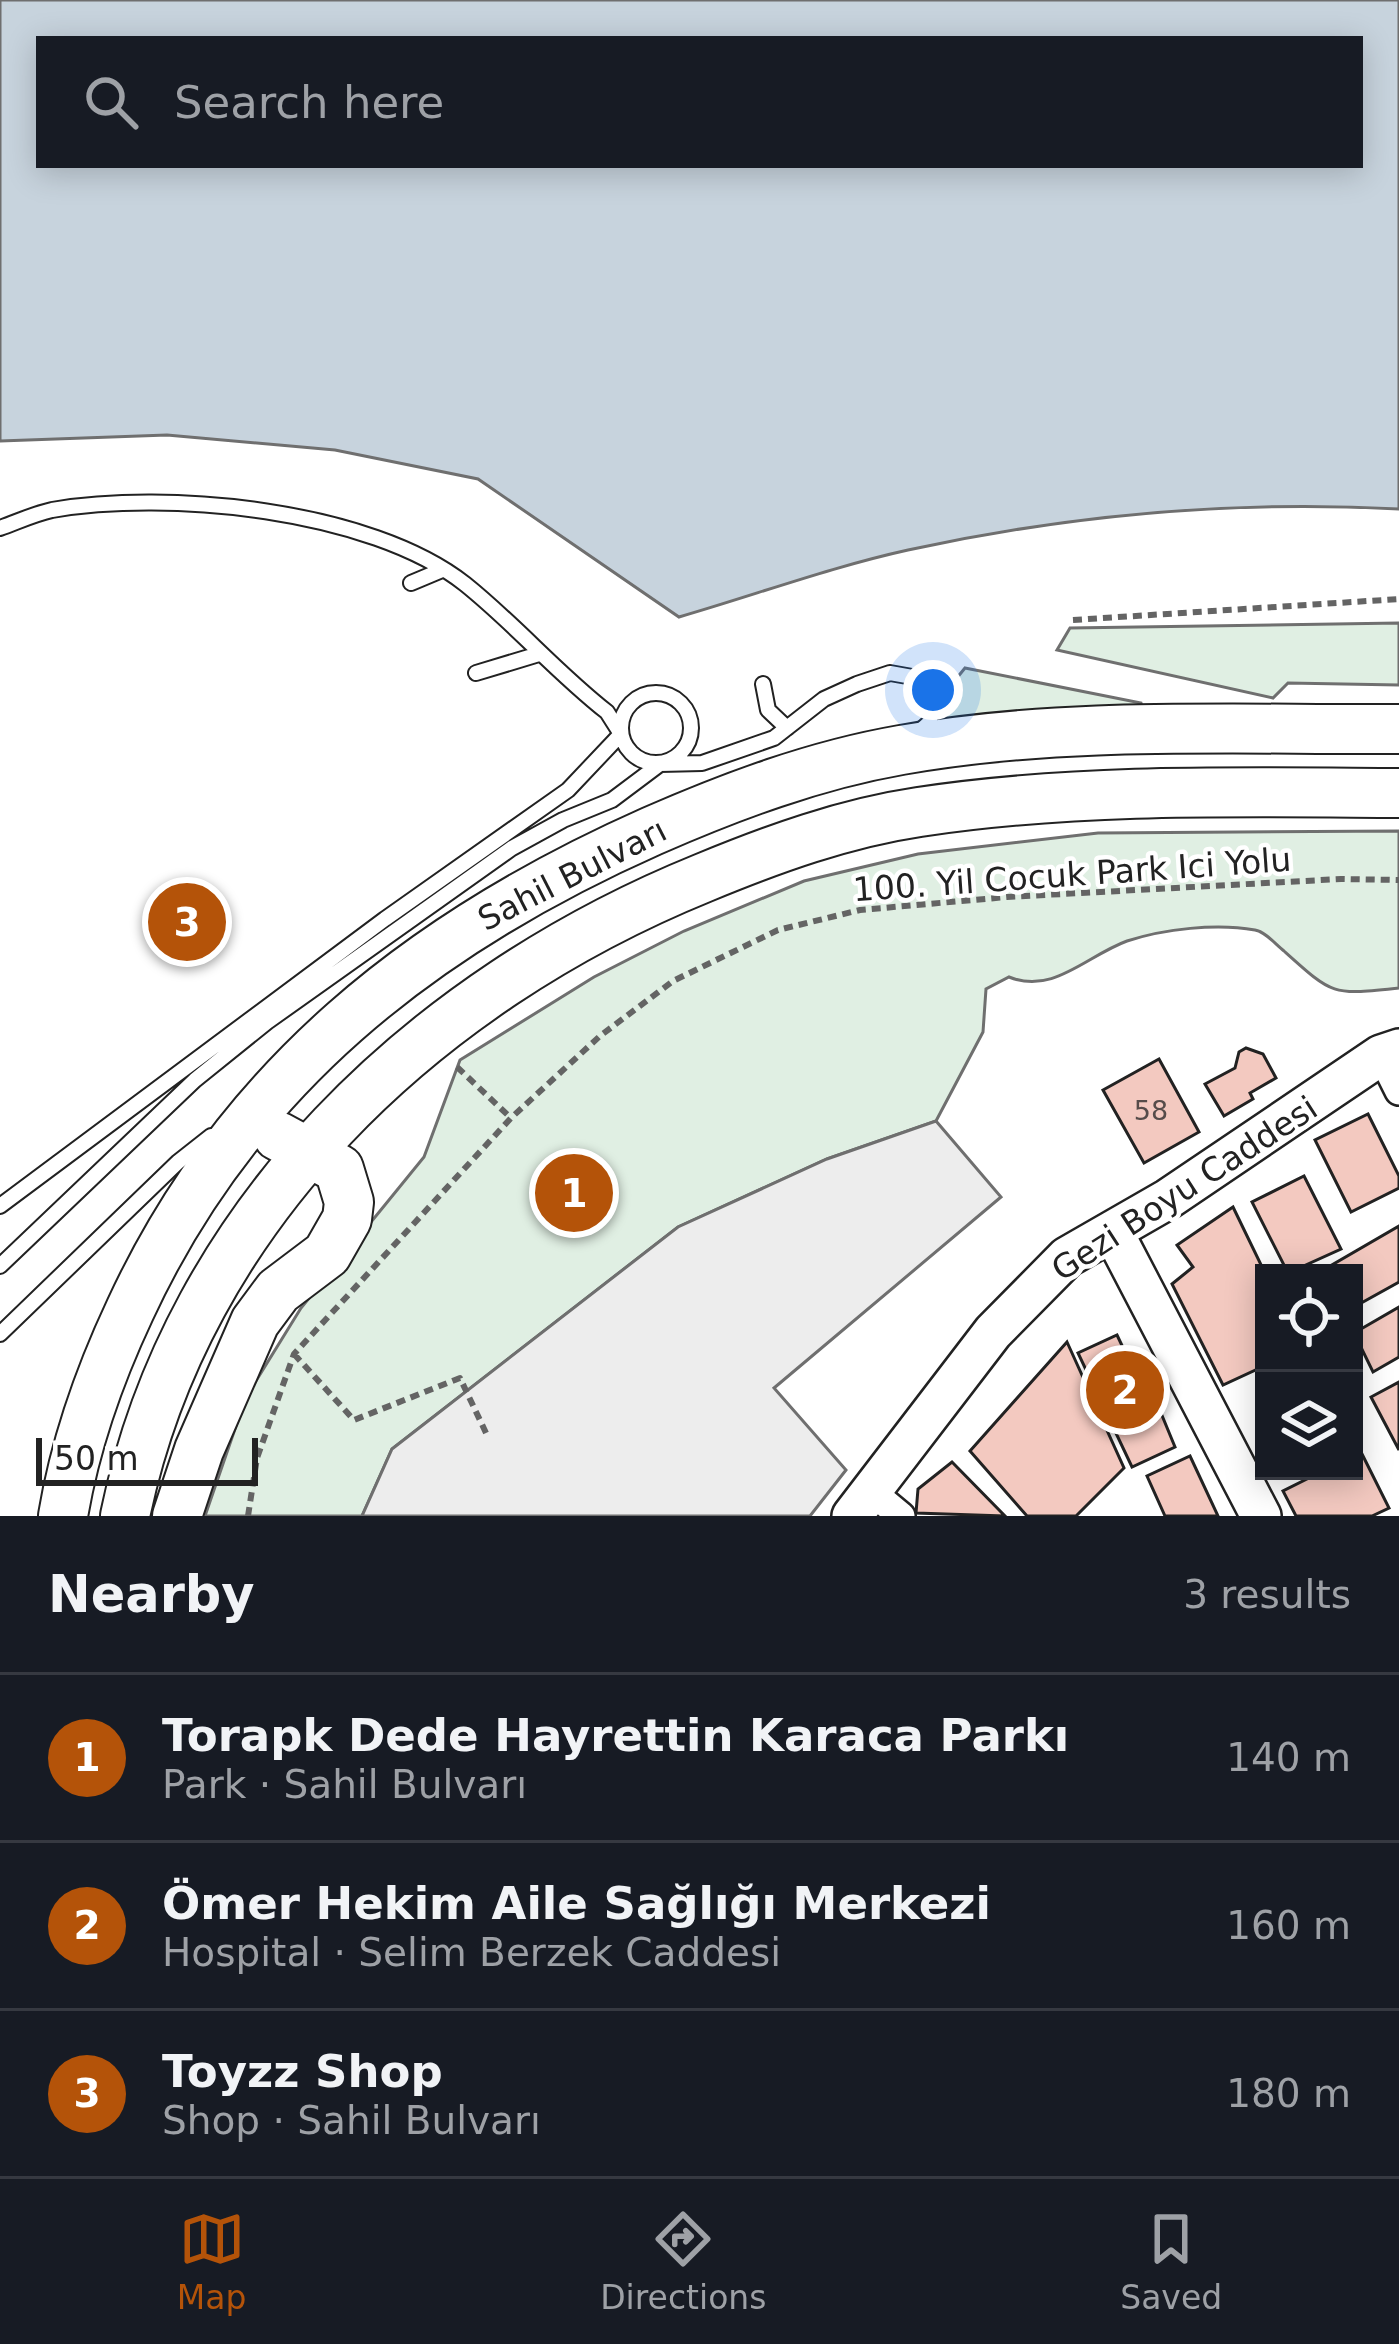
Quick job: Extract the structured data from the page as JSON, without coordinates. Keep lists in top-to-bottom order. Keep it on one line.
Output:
{"streets":{"highway":["Sahil Bulvarı"],"street":["Gezi Boyu Caddesi"],"path":["100. Yil Cocuk Park Ici Yolu"]},"house_numbers":["58"],"scale_bar":"50 m","page":{"search":"Search here","pins":["3","1","2"],"scale":"50 m","heading":["Nearby","3 results"],"list":[{"mark":"1","name":"Torapk Dede Hayrettin Karaca Parkı","note":"Park · Sahil Bulvarı","value":"140 m"},{"mark":"2","name":"Ömer Hekim Aile Sağlığı Merkezi","note":"Hospital · Selim Berzek Caddesi","value":"160 m"},{"mark":"3","name":"Toyzz Shop","note":"Shop · Sahil Bulvarı","value":"180 m"}],"nav":["Map","Directions","Saved"]}}
